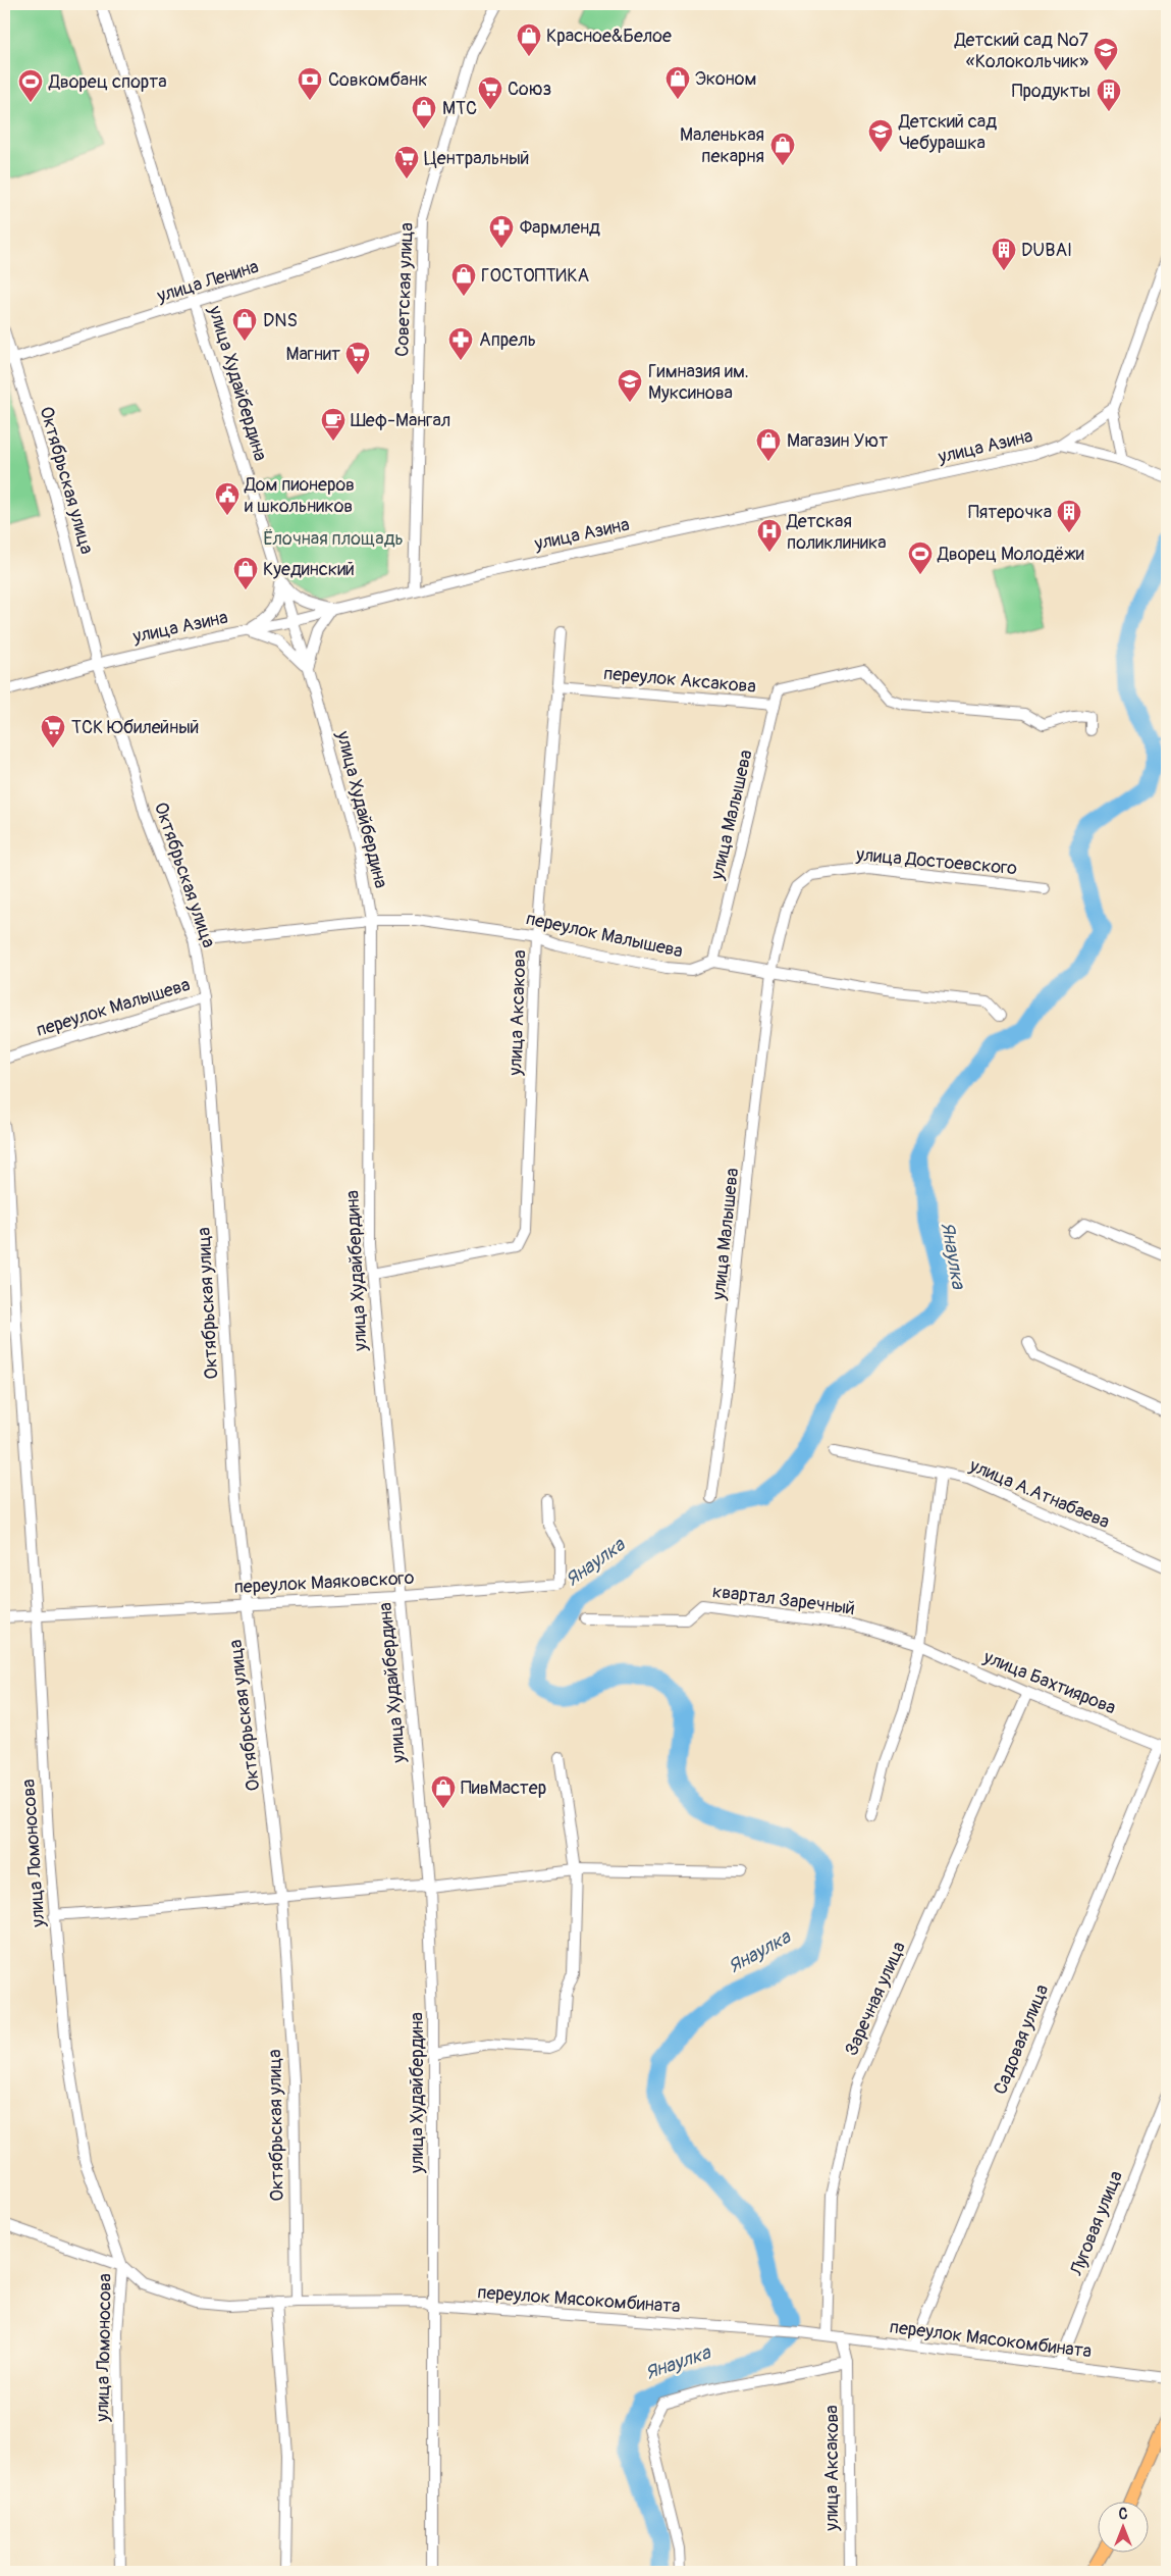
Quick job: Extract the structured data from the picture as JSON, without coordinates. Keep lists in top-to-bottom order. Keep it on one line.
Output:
{"streets":{"street":["улица Ленина","Советская улица","улица Худайбердина","улица Азина","Октябрьская улица","переулок Аксакова","улица Малышева","улица Достоевского","переулок Малышева","улица Аксакова","улица А.Атнабаева","переулок Маяковского","квартал Заречный","улица Бахтиярова","улица Ломоносова","Заречная улица","Садовая улица","Луговая улица","переулок Мясокомбината"]},"crossings":[["улица Ленина","Советская улица"],["улица Ленина","улица Худайбердина"],["улица Ленина","Октябрьская улица"],["Советская улица","улица Азина"],["улица Худайбердина","улица Азина"],["улица Худайбердина","переулок Малышева"],["улица Худайбердина","улица Аксакова"],["улица Худайбердина","переулок Маяковского"],["улица Худайбердина","переулок Мясокомбината"],["улица Азина","Октябрьская улица"],["Октябрьская улица","переулок Малышева"],["Октябрьская улица","переулок Маяковского"],["Октябрьская улица","переулок Мясокомбината"],["переулок Аксакова","улица Малышева"],["переулок Аксакова","улица Аксакова"],["улица Малышева","улица Достоевского"],["улица Малышева","переулок Малышева"],["улица Достоевского","переулок Малышева"],["переулок Малышева","улица Аксакова"],["улица Аксакова","переулок Мясокомбината"],["переулок Маяковского","улица Ломоносова"],["квартал Заречный","улица Бахтиярова"],["улица Бахтиярова","Заречная улица"],["улица Бахтиярова","Садовая улица"],["улица Ломоносова","переулок Мясокомбината"],["Заречная улица","переулок Мясокомбината"],["Садовая улица","переулок Мясокомбината"],["Луговая улица","переулок Мясокомбината"]],"water":["Янаулка"],"parks":["Ёлочная площадь"],"places":{"shop":["Красное&Белое","Эконом","МТС","Маленькая пекарня","ГОСТОПТИКА","DNS","Магазин Уют","Куединский","ПивМастер"],"school or university":["Детский сад №7 «Колокольчик»","Детский сад Чебурашка","Гимназия им. Муксинова"],"bank":["Совкомбанк"],"sports":["Дворец спорта","Дворец Молодёжи"],"supermarket":["Союз","Центральный","Магнит","ТСК Юбилейный"],"building":["Продукты","DUBAI","Пятерочка"],"pharmacy":["Фармленд","Апрель"],"cafe":["Шеф-Мангал"],"public building":["Дом пионеров и школьников"],"hospital":["Детская поликлиника"]},"north":"top"}
